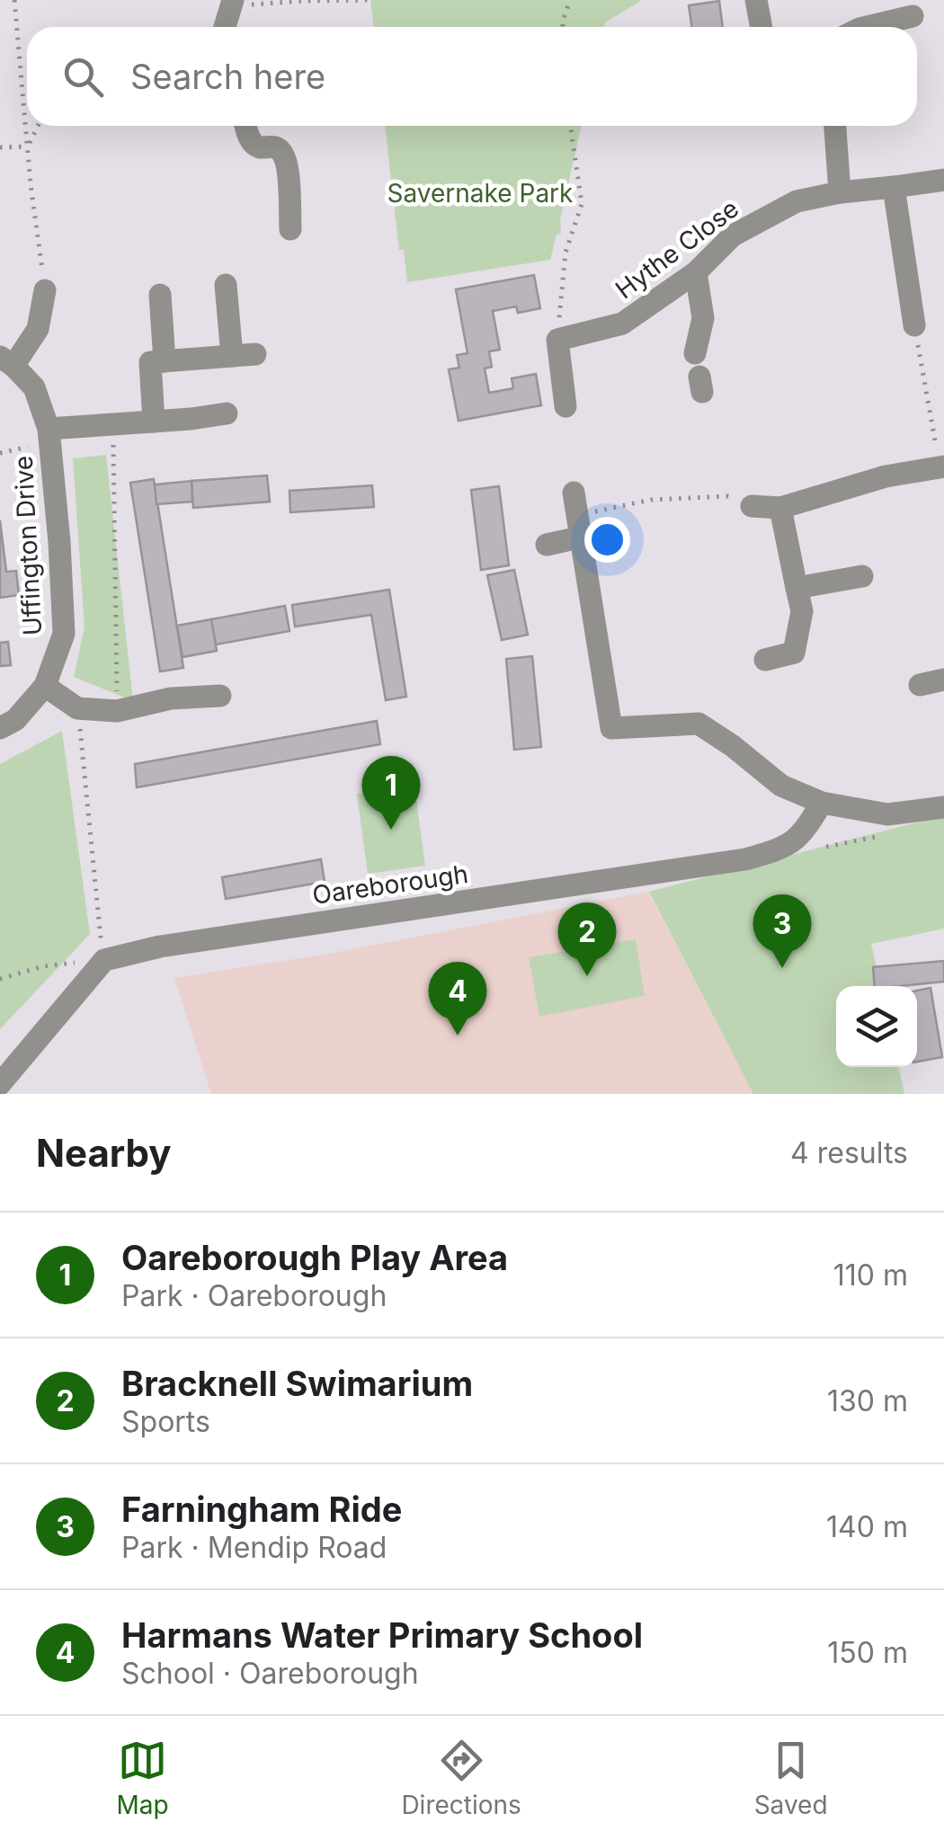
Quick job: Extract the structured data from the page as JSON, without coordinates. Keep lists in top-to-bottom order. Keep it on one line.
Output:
{"streets":{"street":["Hythe Close","Uffington Drive","Oareborough"]},"parks":["Savernake Park"],"page":{"search":"Search here","pins":["1","3","2","4"],"heading":["Nearby","4 results"],"list":[{"mark":"1","name":"Oareborough Play Area","note":"Park · Oareborough","value":"110 m"},{"mark":"2","name":"Bracknell Swimarium","note":"Sports","value":"130 m"},{"mark":"3","name":"Farningham Ride","note":"Park · Mendip Road","value":"140 m"},{"mark":"4","name":"Harmans Water Primary School","note":"School · Oareborough","value":"150 m"}],"nav":["Map","Directions","Saved"]}}
